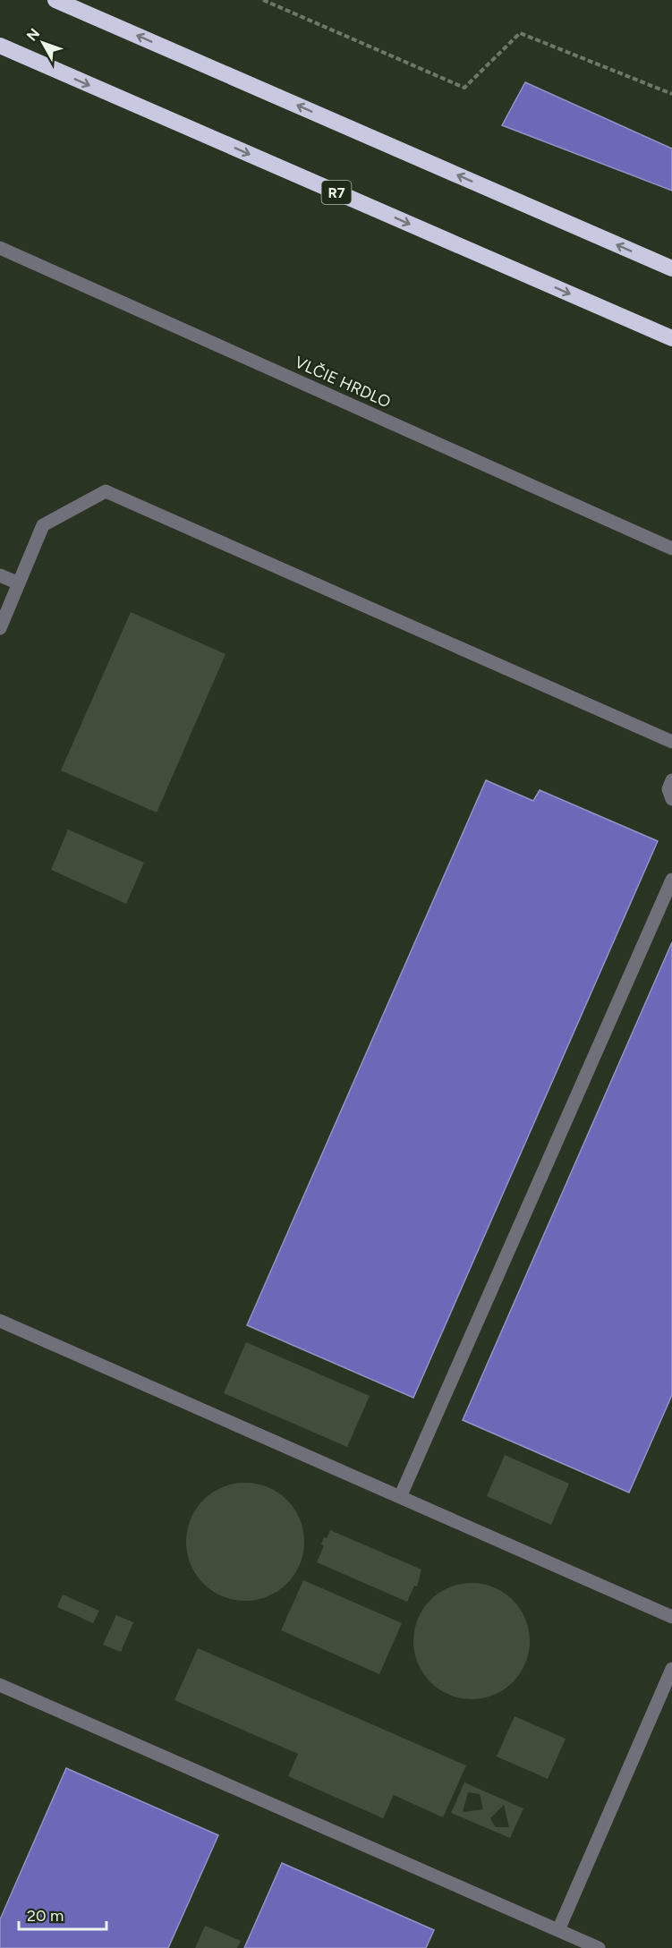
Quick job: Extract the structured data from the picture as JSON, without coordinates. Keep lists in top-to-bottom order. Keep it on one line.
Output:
{"streets":{"highway":["R7"],"street":["VLČIE HRDLO"]},"scale_bar":"20 m","north":"top left"}
